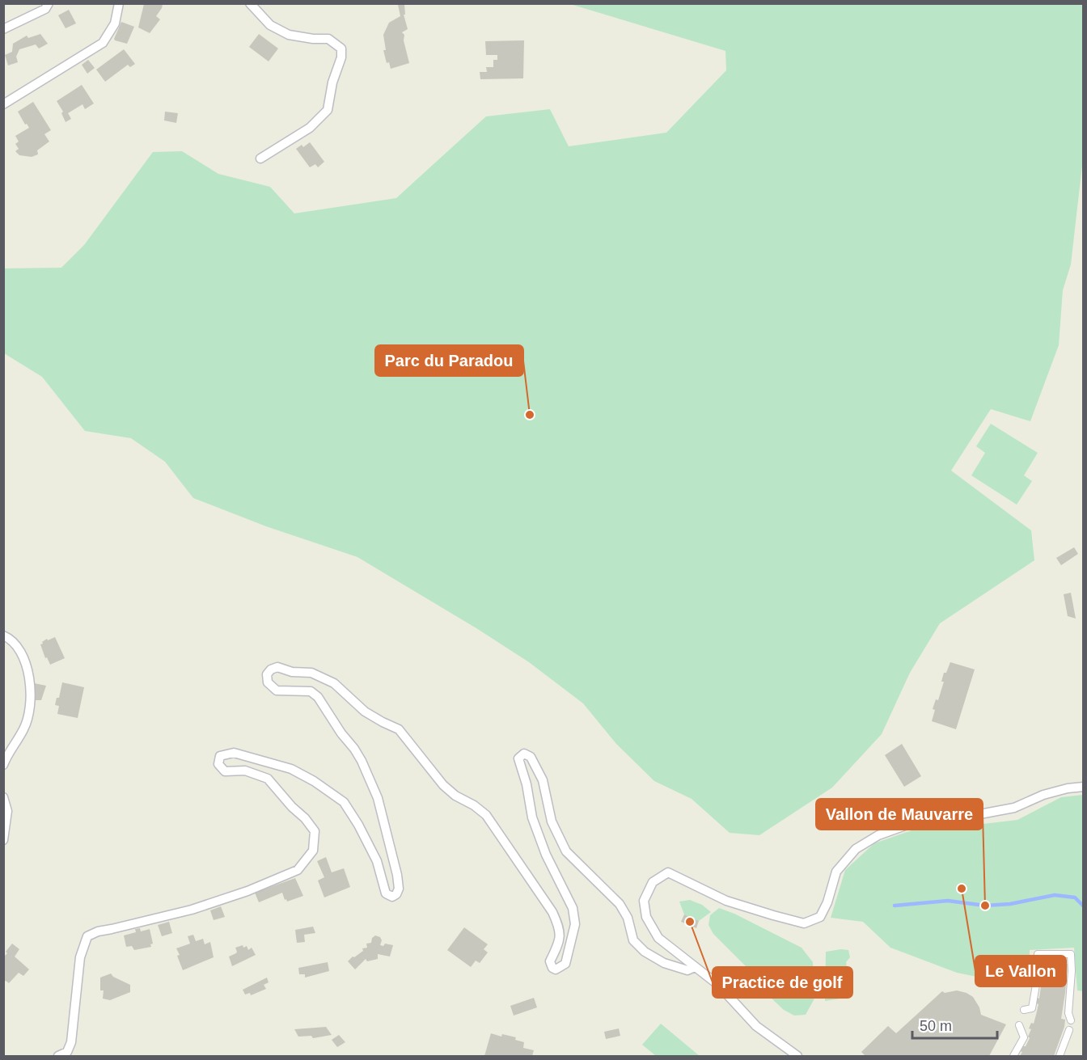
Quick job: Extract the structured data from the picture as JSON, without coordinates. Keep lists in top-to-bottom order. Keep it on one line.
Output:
{"places":["Parc du Paradou","Le Vallon","Vallon de Mauvarre","Practice de golf"],"scale_bar":"50 m"}
